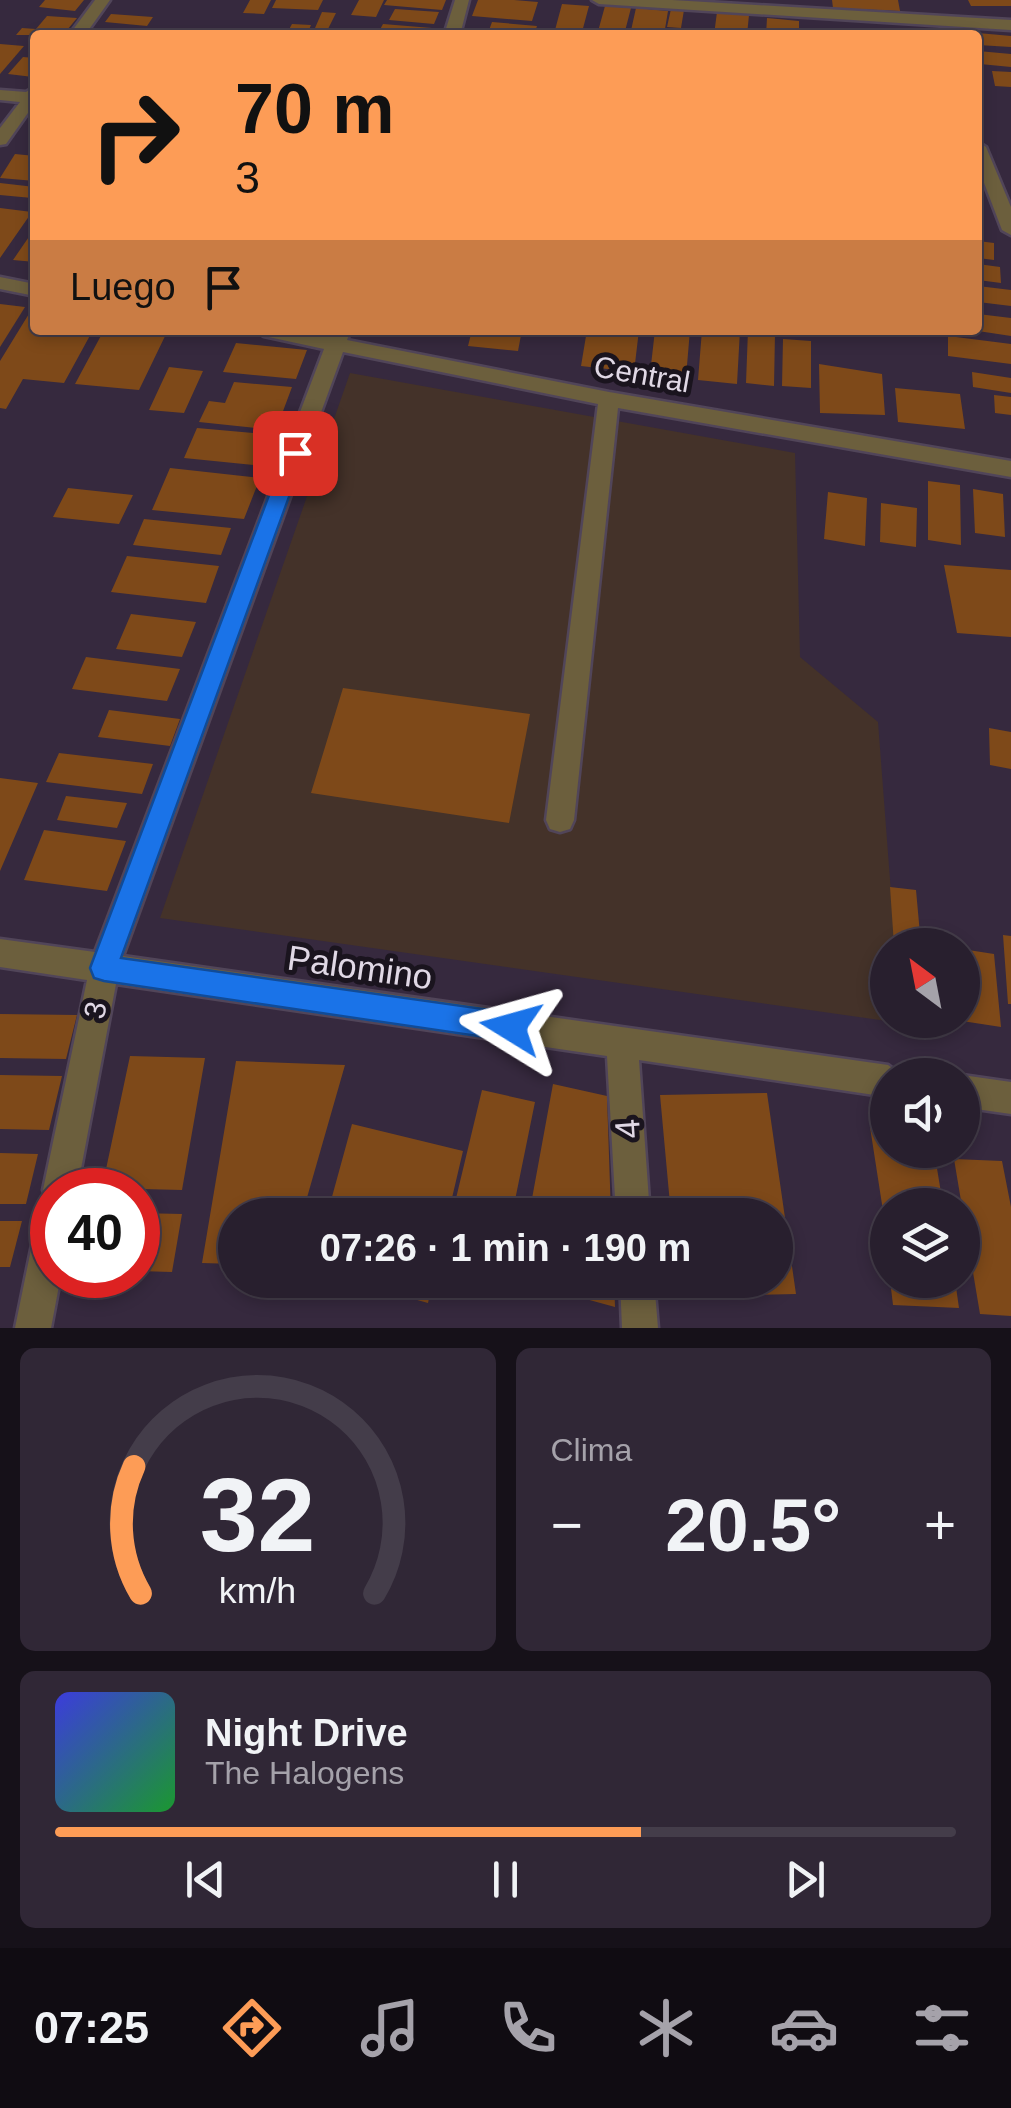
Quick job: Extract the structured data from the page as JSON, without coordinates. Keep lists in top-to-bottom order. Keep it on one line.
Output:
{"streets":{"street":["Central","Palomino","3","4"]},"crossings":[["Central","3"],["Palomino","3"],["Palomino","4"]],"north":"top left","page":{"turn":["70 m","3"],"then":"Luego","limit":"40","trip":"07:26 · 1 min · 190 m","tile":"Clima","heat":["−","20.5°","+"],"song":["Night Drive","The Halogens"],"tabs":"07:25","gauge":["32","km/h"]}}
